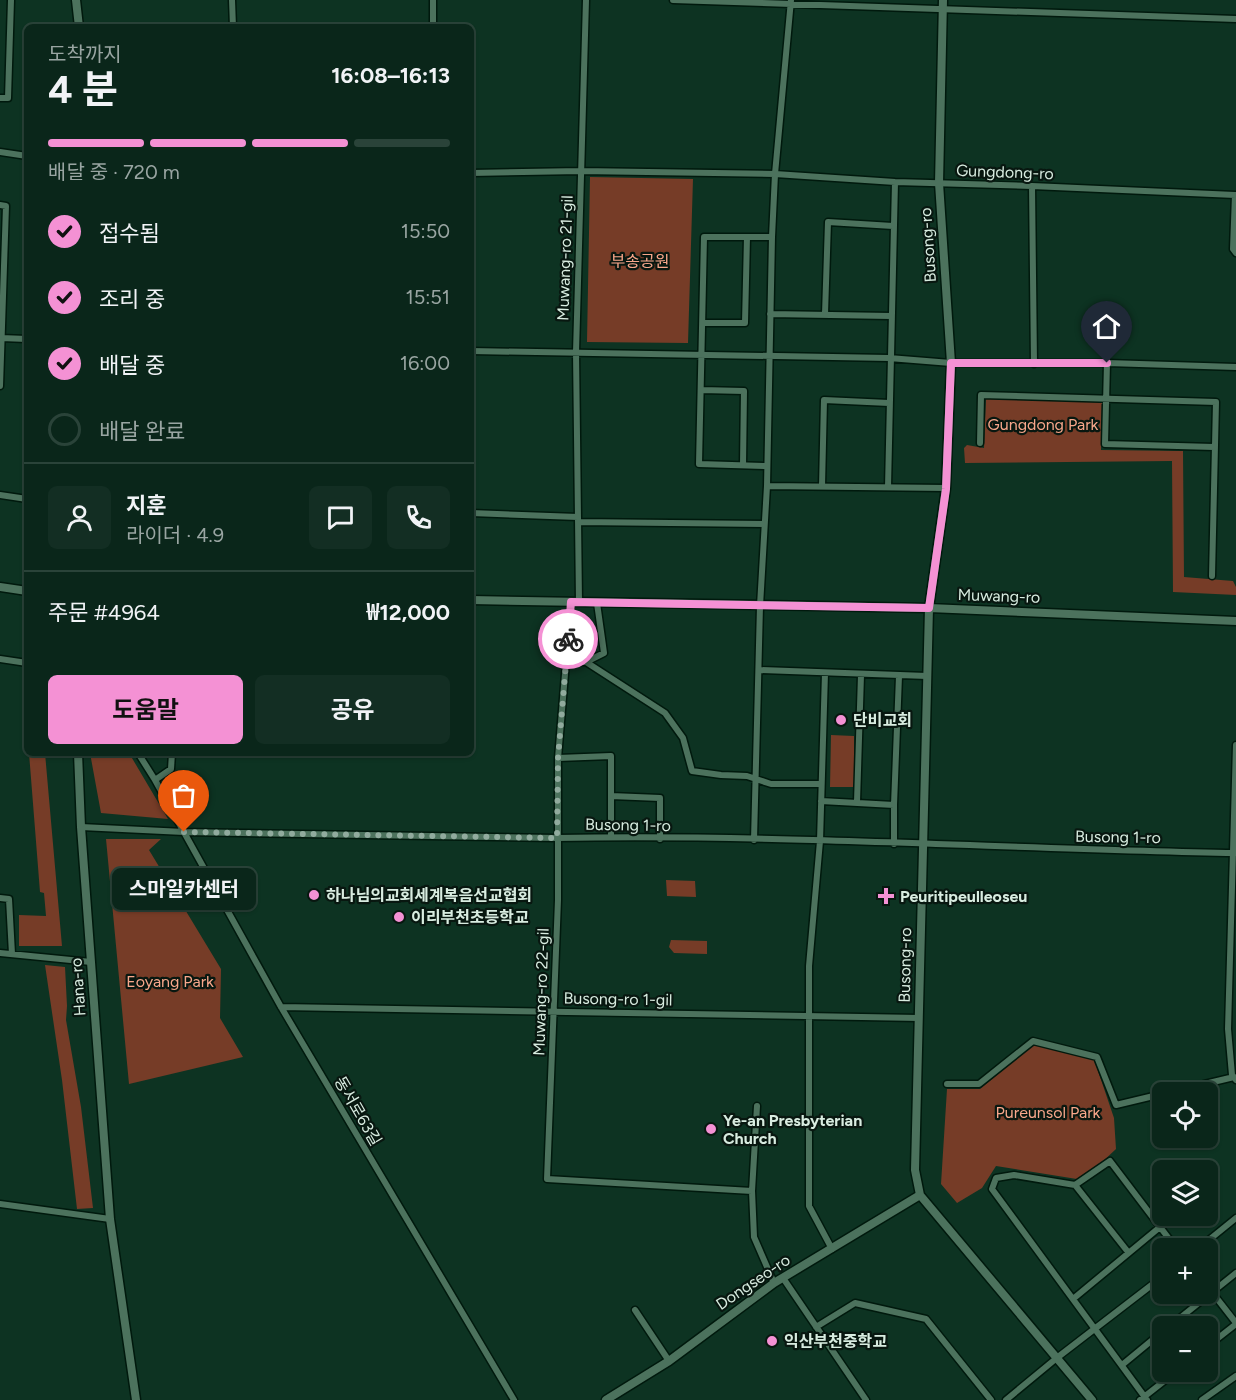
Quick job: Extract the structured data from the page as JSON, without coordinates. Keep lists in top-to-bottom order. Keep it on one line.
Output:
{"streets":{"street":["Gungdong-ro","Busong-ro","Muwang-ro 21-gil","Muwang-ro","Busong 1-ro","Hana-ro","Muwang-ro 22-gil","Busong-ro 1-gil","동서로63길","Dongseo-ro"]},"crossings":[["Gungdong-ro","Busong-ro"],["Gungdong-ro","Muwang-ro 21-gil"],["Busong-ro","Muwang-ro"],["Busong-ro","Busong 1-ro"],["Busong-ro","Busong-ro 1-gil"],["Busong-ro","Dongseo-ro"],["Muwang-ro 21-gil","Muwang-ro"],["Muwang-ro 21-gil","Muwang-ro 22-gil"],["Muwang-ro","Muwang-ro 22-gil"],["Busong 1-ro","Hana-ro"],["Busong 1-ro","Muwang-ro 22-gil"],["Busong 1-ro","동서로63길"],["Muwang-ro 22-gil","Busong-ro 1-gil"],["Busong-ro 1-gil","동서로63길"]],"parks":["부송공원","Gungdong Park","Eoyang Park","Pureunsol Park"],"places":{"other":["단비교회","스마일카센터","하나님의교회세계복음선교협회","이리부천초등학교","Ye-an Presbyterian Church","익산부천중학교"],"health":["Peuritipeulleoseu"]},"page":{"heading":["4 분","도착까지","16:08–16:13"],"panel":["지훈","라이더 · 4.9","주문 #4964","₩12,000"],"bar":"배달 중 · 720 m","list":[["접수됨","15:50"],["조리 중","15:51"],["배달 중","16:00"],"배달 완료"],"buttons":["도움말","공유"],"bubble":"스마일카센터","map_buttons":["+","−"]}}
